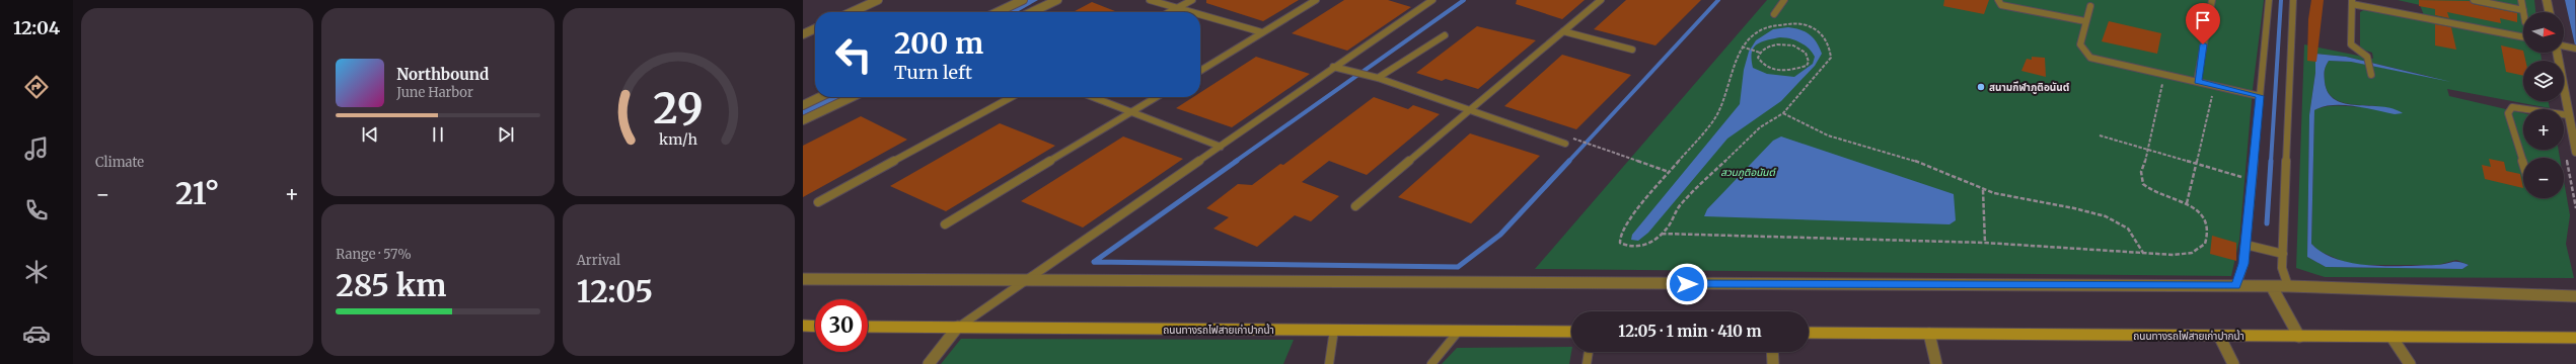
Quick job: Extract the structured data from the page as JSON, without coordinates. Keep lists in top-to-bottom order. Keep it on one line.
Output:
{"streets":{"main road":["ถนนทางรถไฟสายเก่าปากน้ำ"]},"parks":["สวนภูติอนันต์"],"places":["สนามกีฬาภูติอนันต์"],"north":"right","page":{"tabs":"12:04","tile":["Climate",["Range · 57%","285 km"],["Arrival","12:05"]],"map_buttons":["+","−"],"turn":["200 m","Turn left"],"song":["Northbound","June Harbor"],"heat":["−","21°","+"],"limit":"30","trip":"12:05 · 1 min · 410 m","gauge":["29","km/h"]}}
